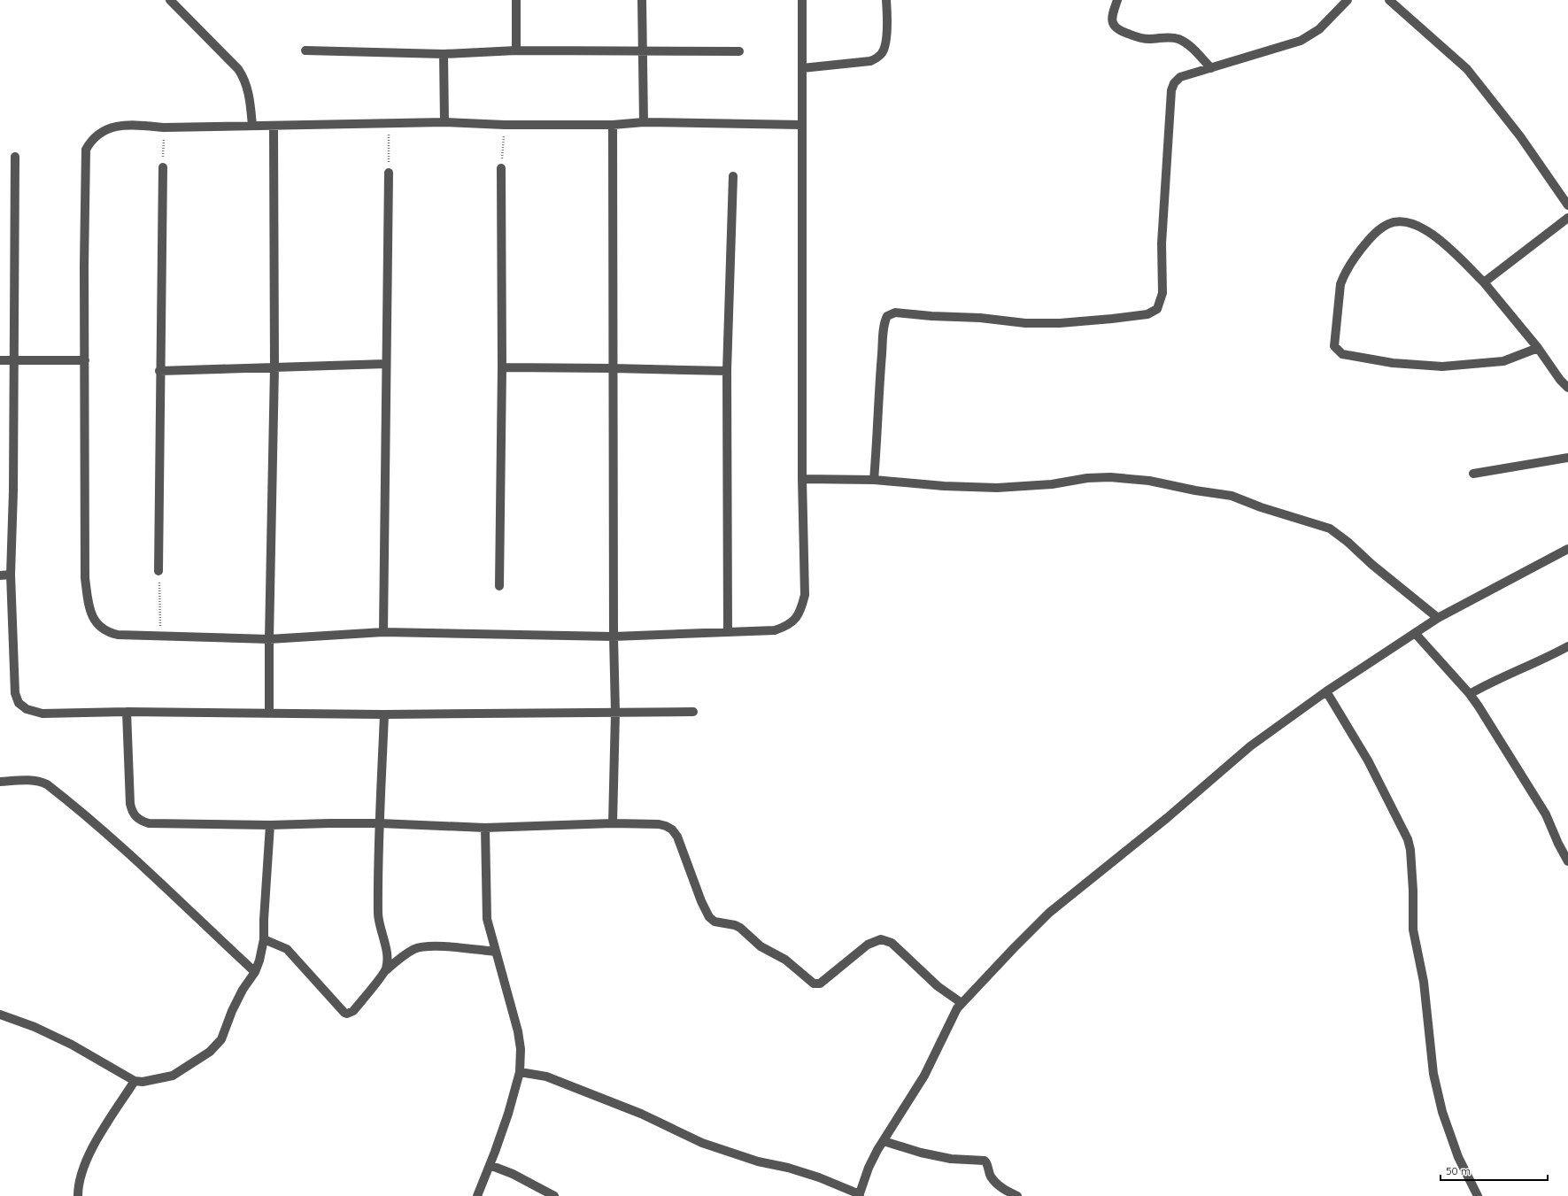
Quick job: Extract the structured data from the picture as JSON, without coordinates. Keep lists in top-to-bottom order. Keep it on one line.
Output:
{"scale_bar":"50 m"}
